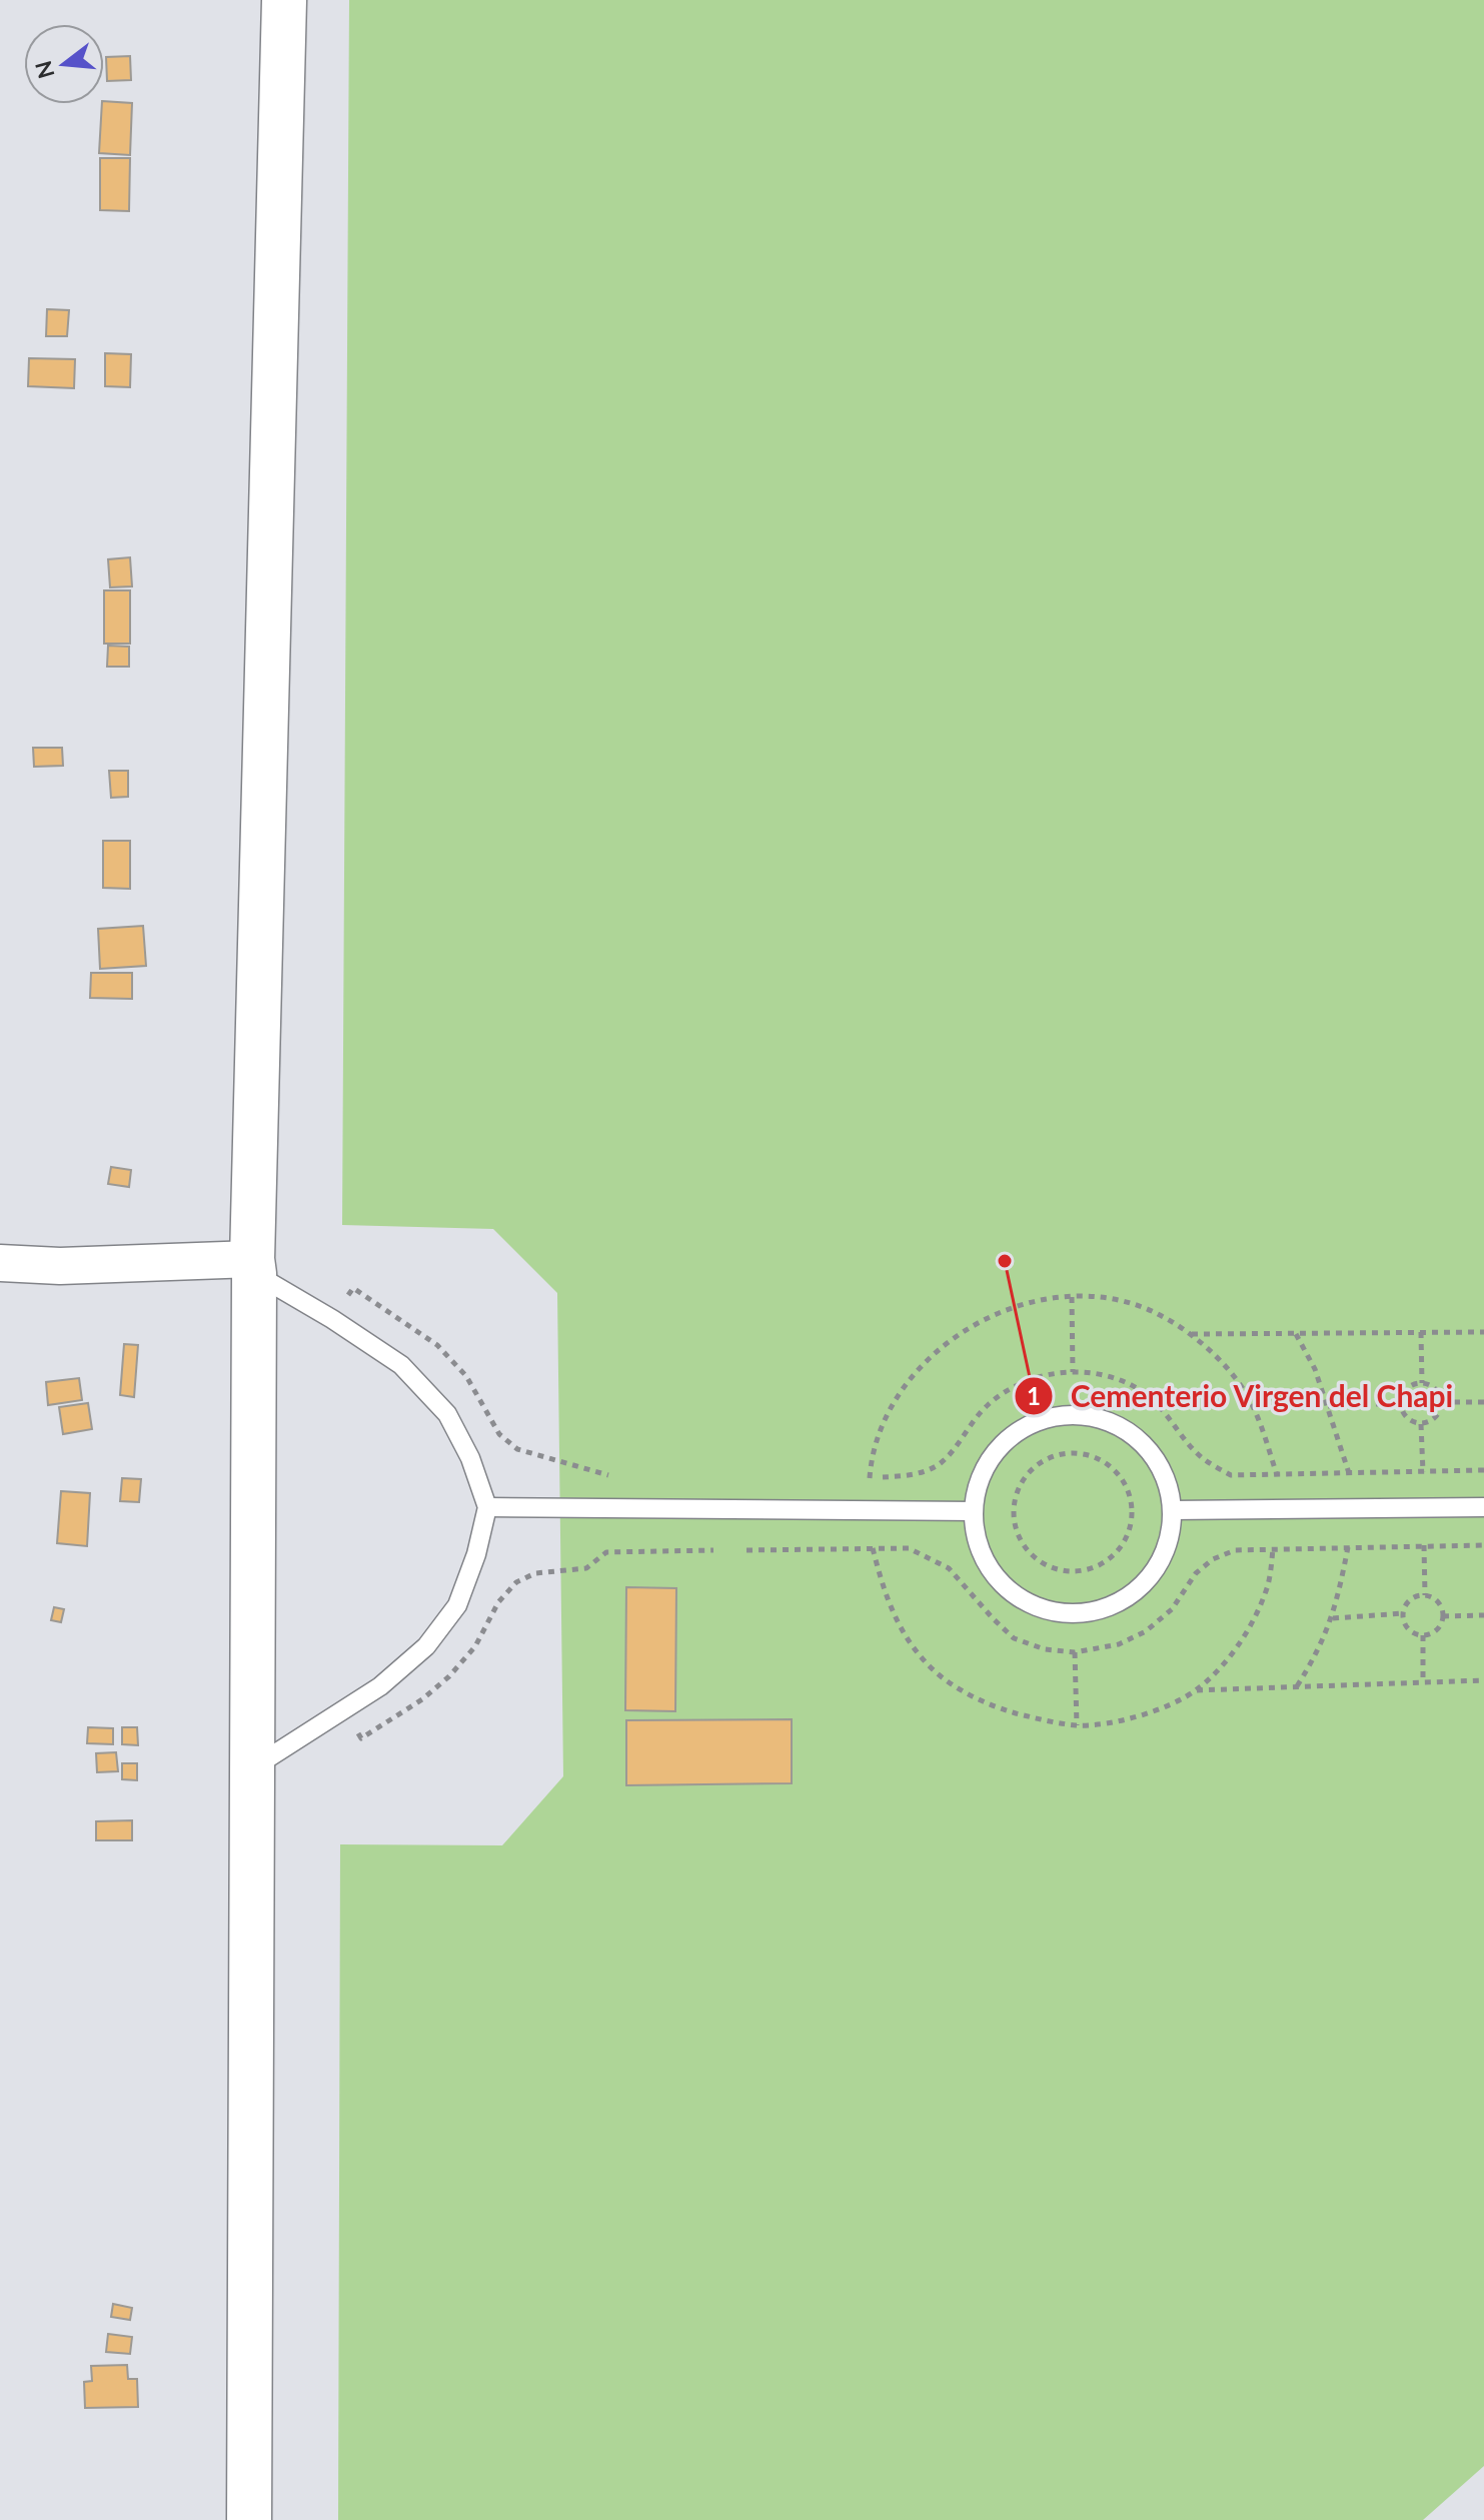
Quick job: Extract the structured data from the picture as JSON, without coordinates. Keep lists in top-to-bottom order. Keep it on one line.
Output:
{"places":["Cementerio Virgen del Chapi"],"north":"left"}
